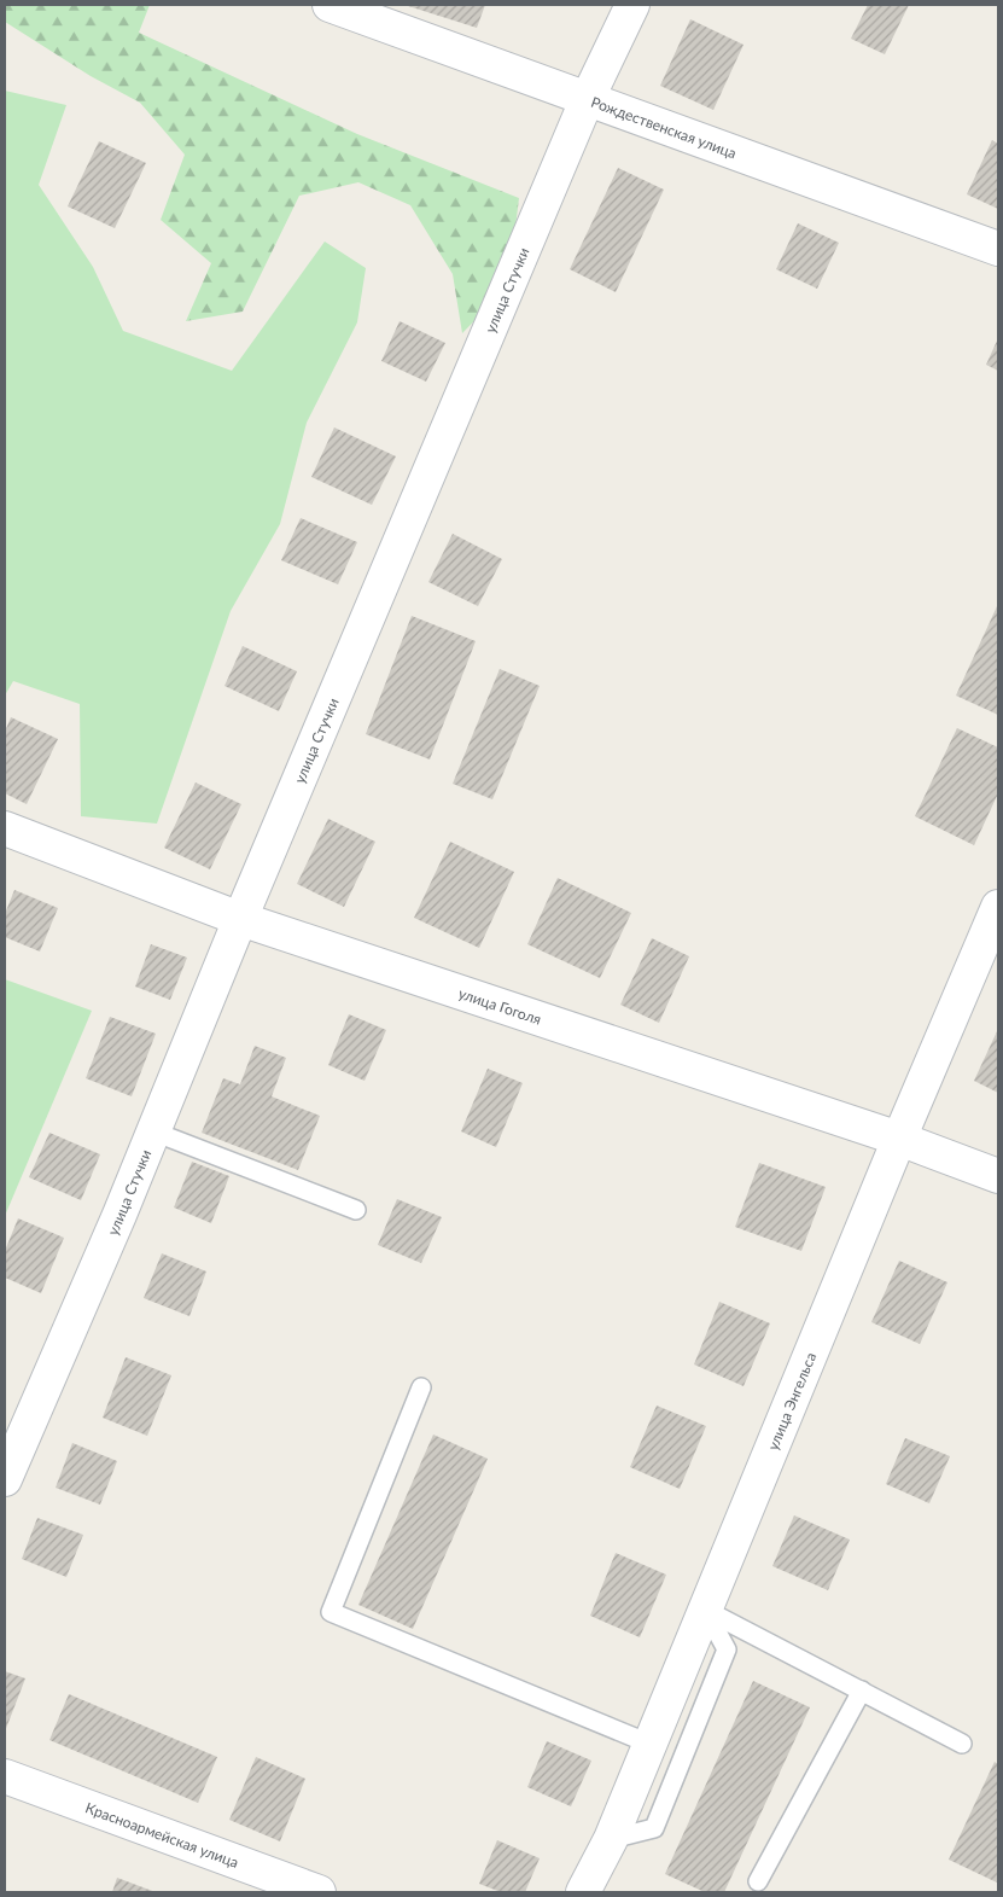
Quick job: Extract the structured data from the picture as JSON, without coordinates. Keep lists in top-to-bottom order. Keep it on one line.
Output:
{"streets":{"street":["Рождественская улица","улица Стучки","улица Гоголя","улица Энгельса","Красноармейская улица"]},"crossings":[["Рождественская улица","улица Стучки"],["улица Стучки","улица Гоголя"],["улица Гоголя","улица Энгельса"]]}
